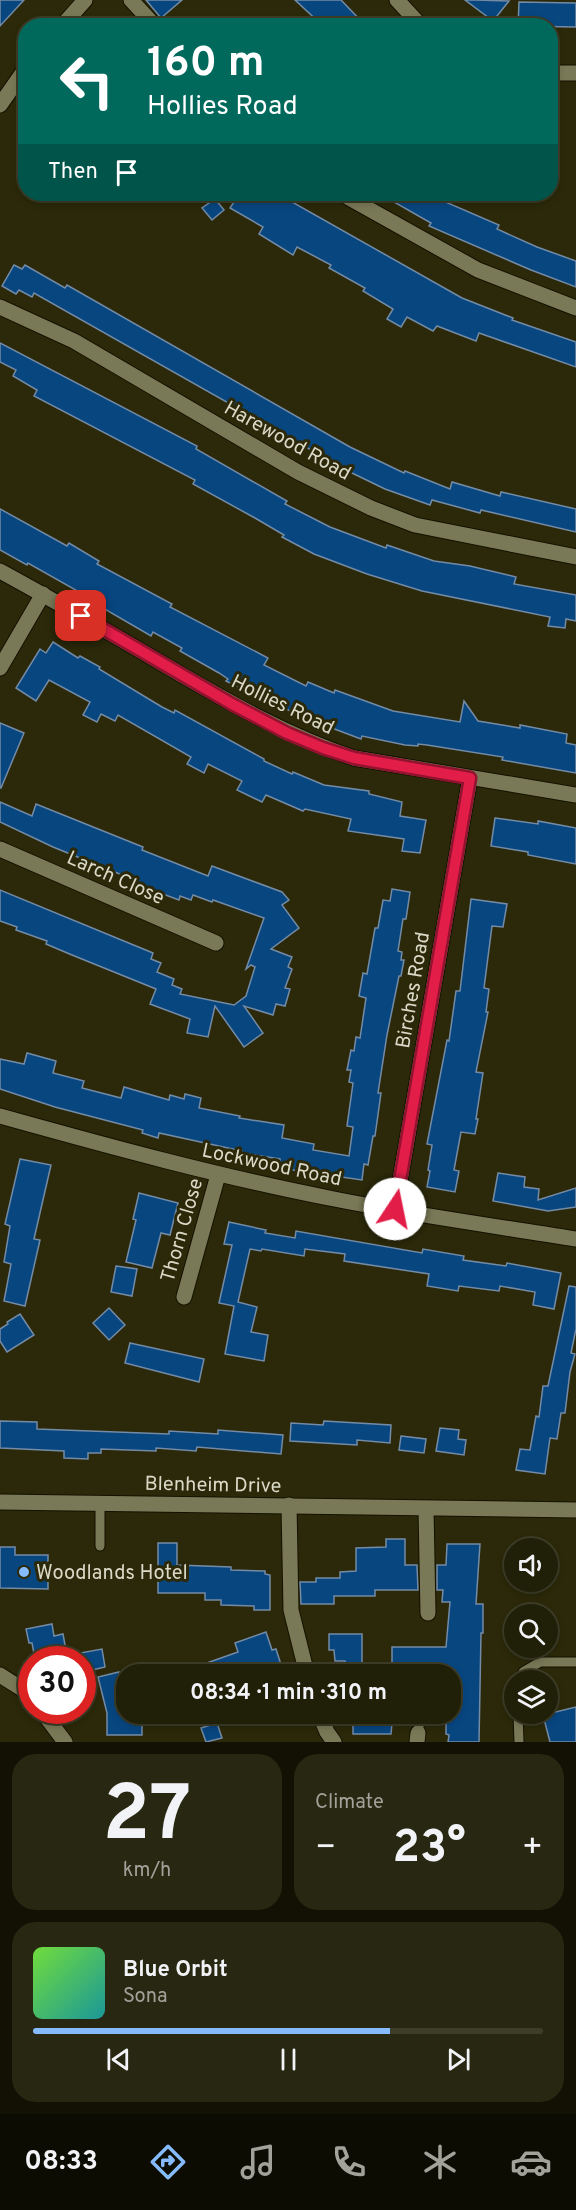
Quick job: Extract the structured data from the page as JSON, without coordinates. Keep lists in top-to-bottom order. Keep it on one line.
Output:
{"streets":{"street":["Harewood Road","Hollies Road","Larch Close","Birches Road","Lockwood Road","Thorn Close","Blenheim Drive"]},"crossings":[["Hollies Road","Birches Road"],["Birches Road","Lockwood Road"],["Lockwood Road","Thorn Close"]],"places":["Woodlands Hotel"],"page":{"turn":["160 m","Hollies Road"],"then":"Then","limit":"30","trip":"08:34 · 1 min · 310 m","tile":[["27","km/h"],"Climate"],"heat":["−","23°","+"],"song":["Blue Orbit","Sona"],"tabs":"08:33"}}
